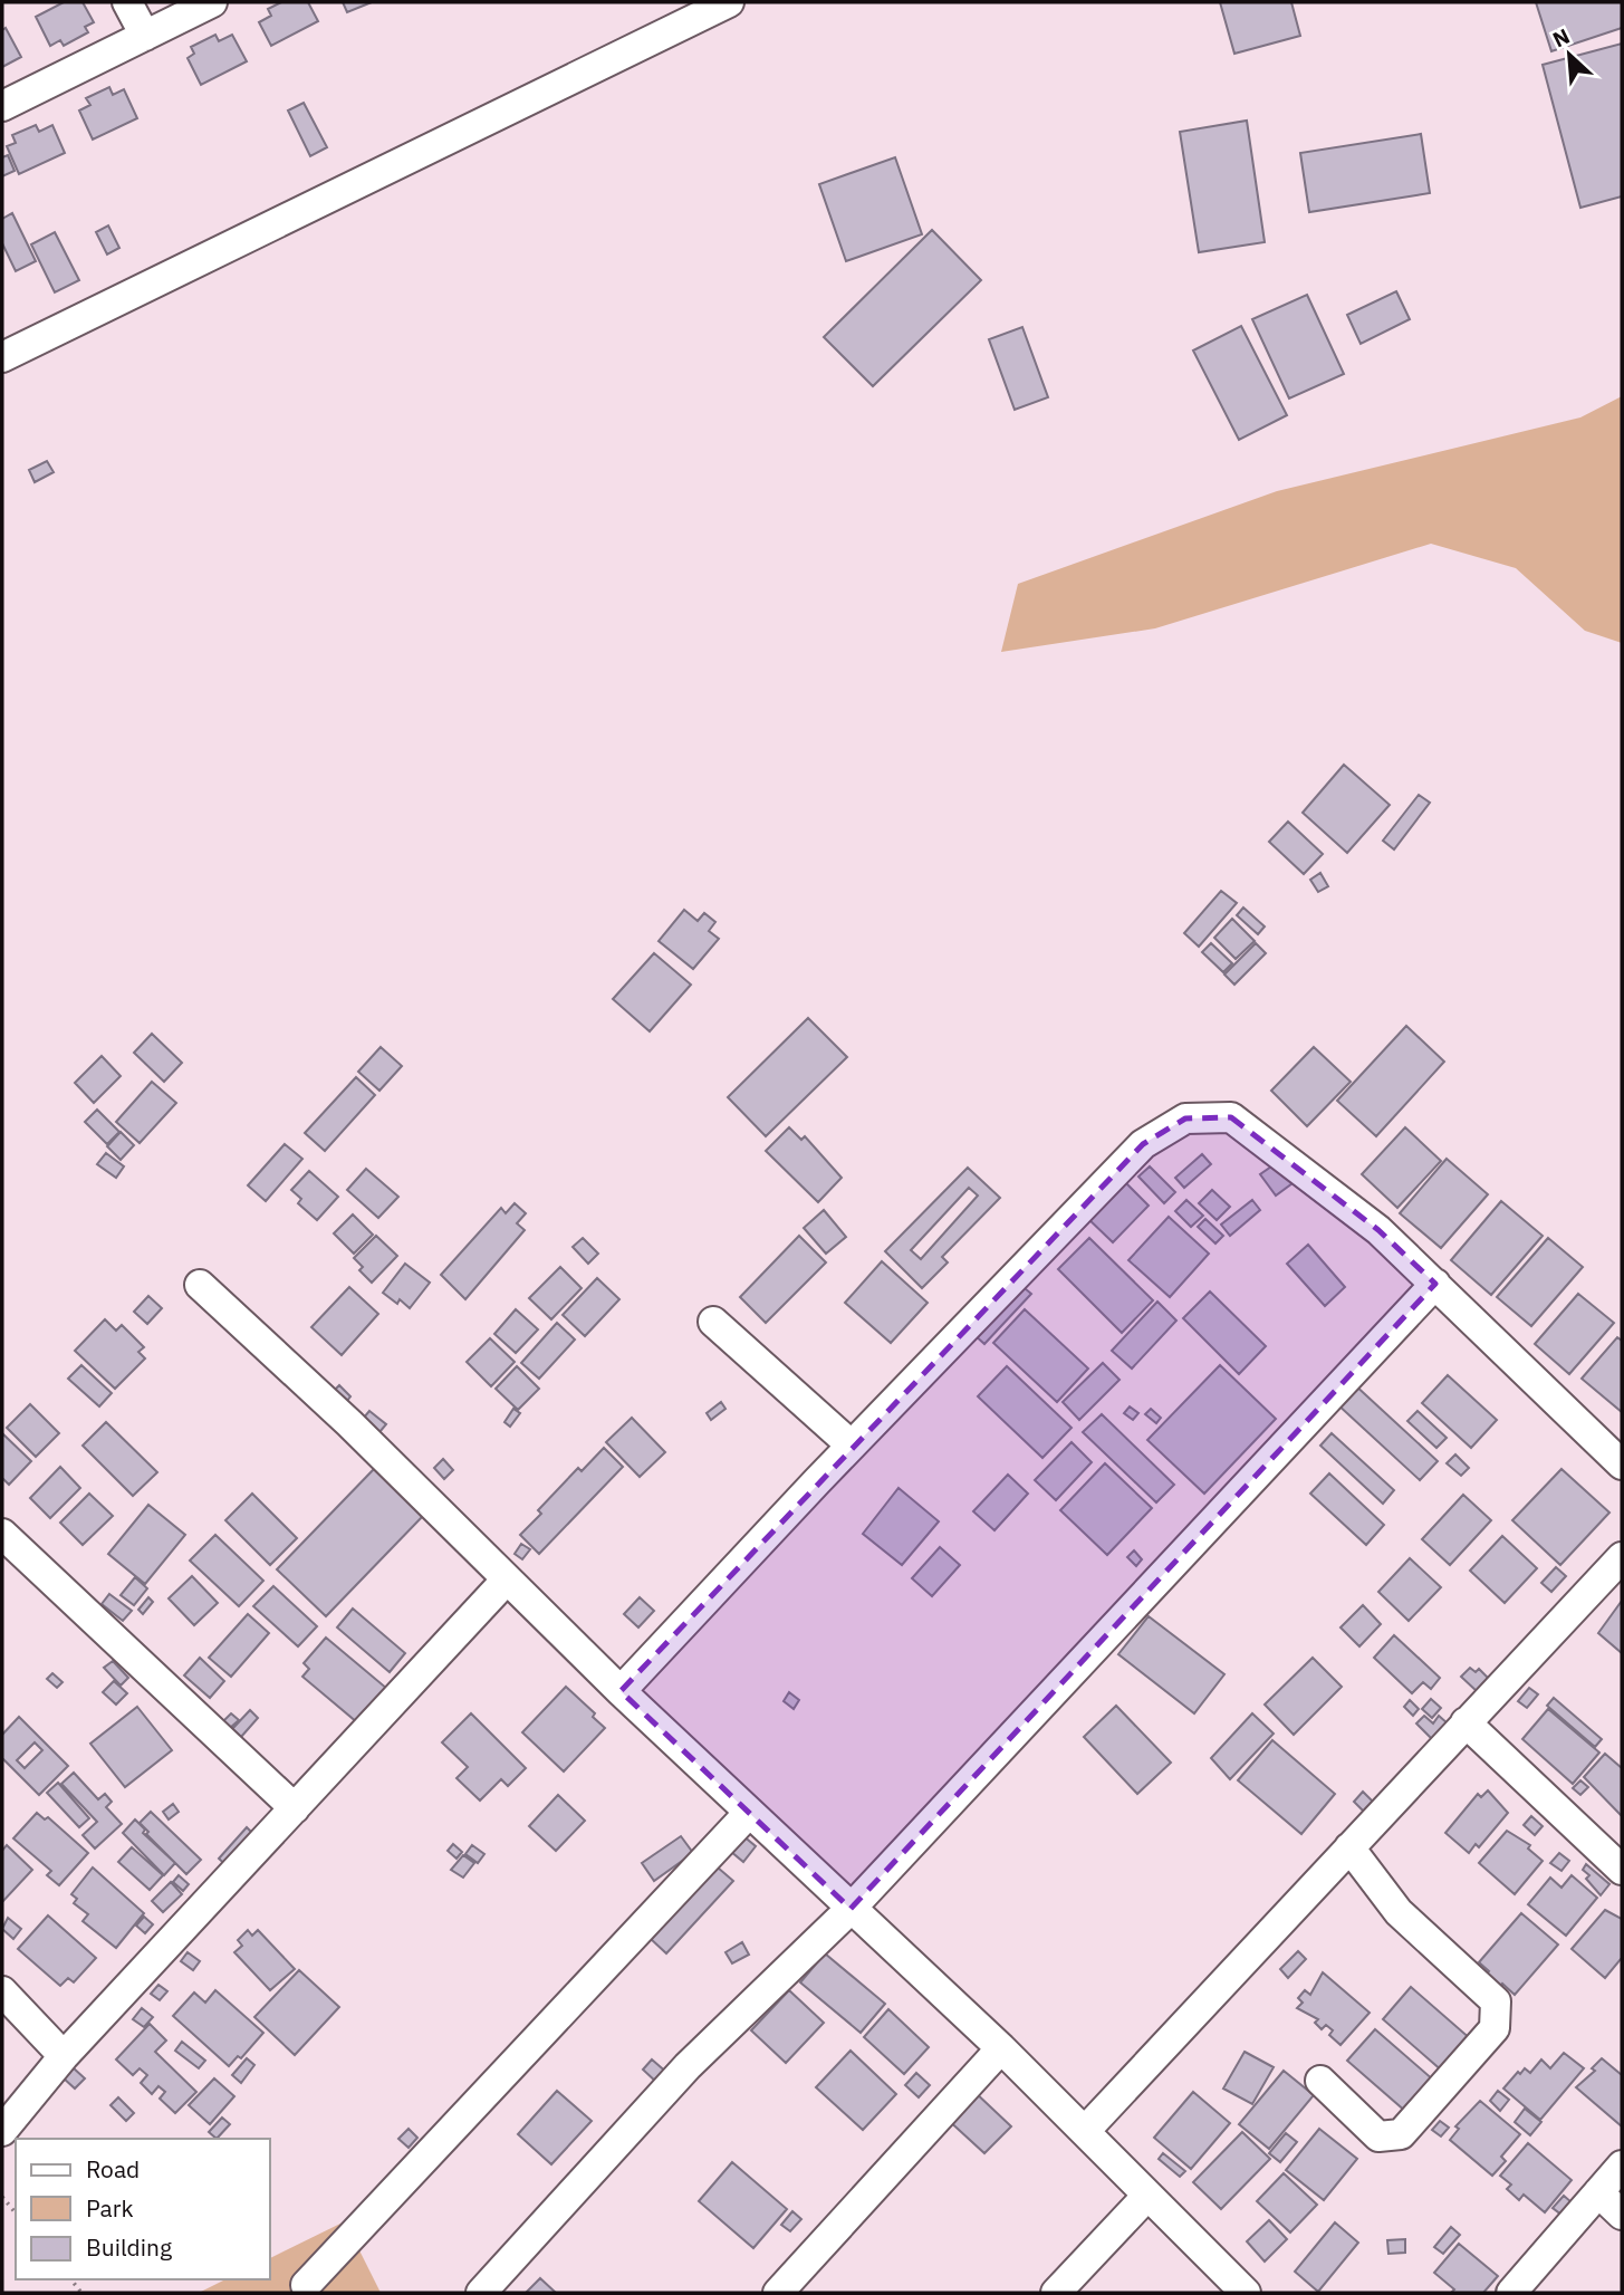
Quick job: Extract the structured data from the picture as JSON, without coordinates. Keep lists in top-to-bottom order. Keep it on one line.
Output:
{"legend":["Road","Park","Building"],"north":"top left"}
